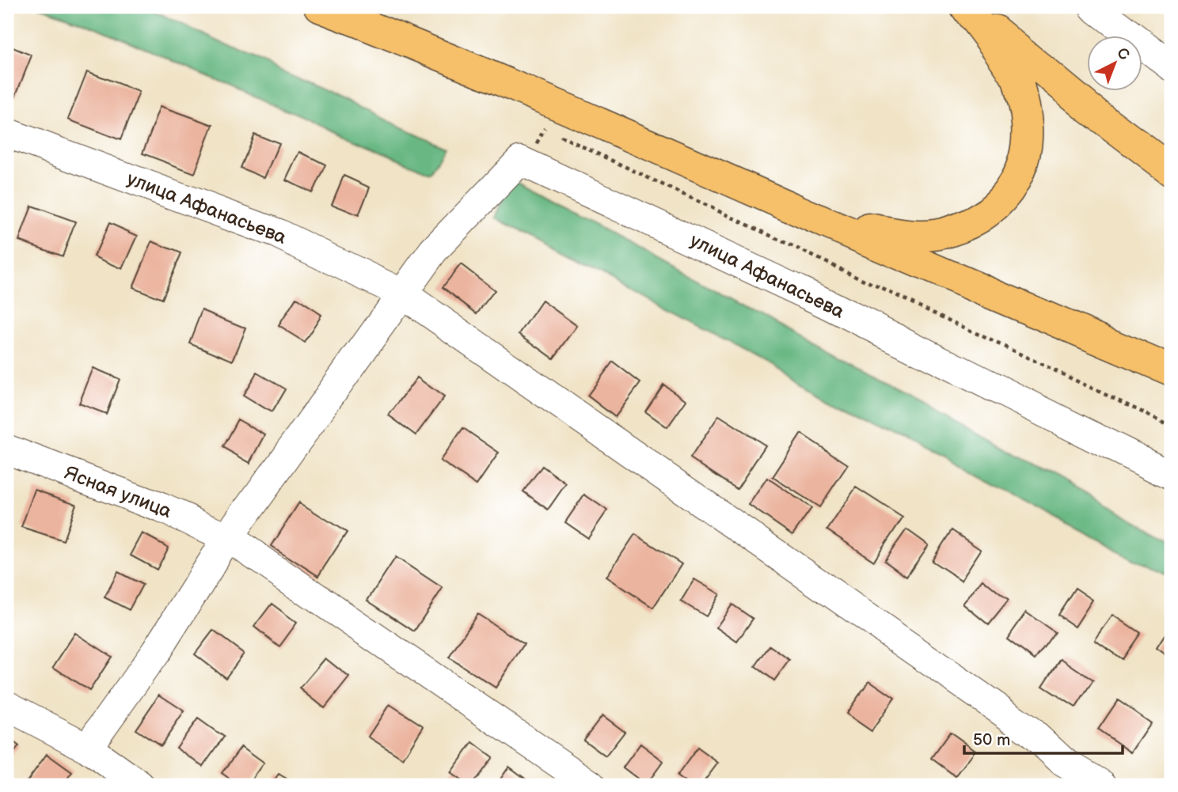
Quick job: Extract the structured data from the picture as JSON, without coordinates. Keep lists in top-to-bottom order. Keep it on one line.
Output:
{"streets":{"street":["улица Афанасьева","Ясная улица"]},"scale_bar":"50 m","north":"top right"}
